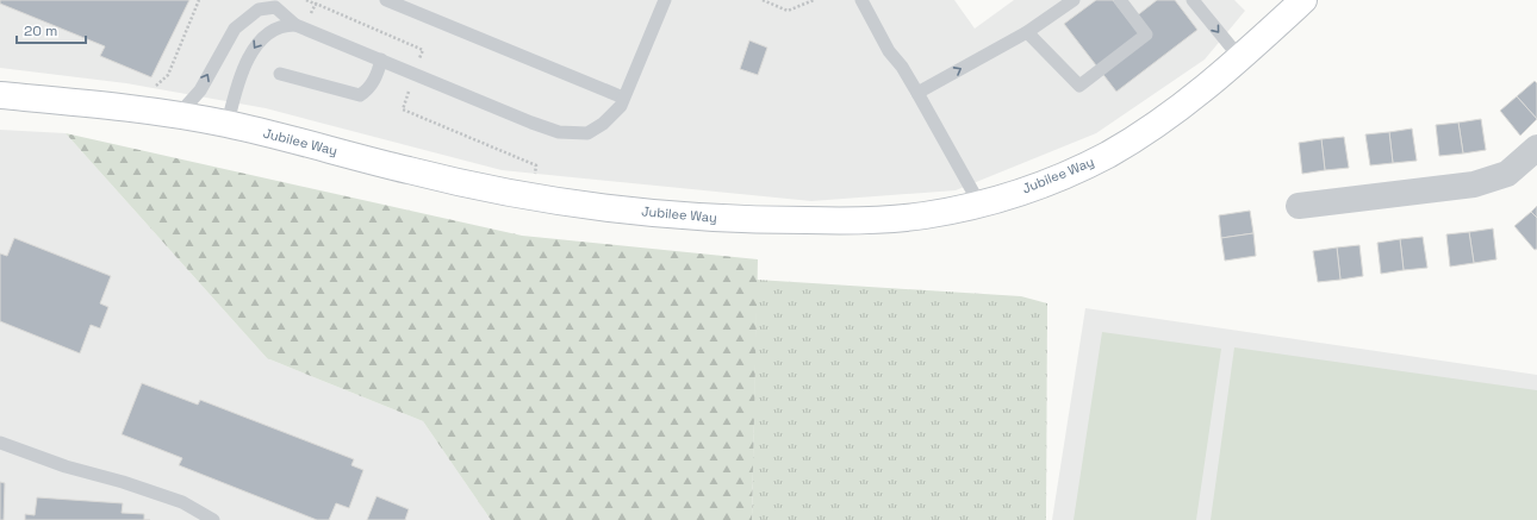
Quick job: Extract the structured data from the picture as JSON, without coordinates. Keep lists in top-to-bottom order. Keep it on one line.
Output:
{"streets":{"street":["Jubilee Way"]},"scale_bar":"20 m"}
